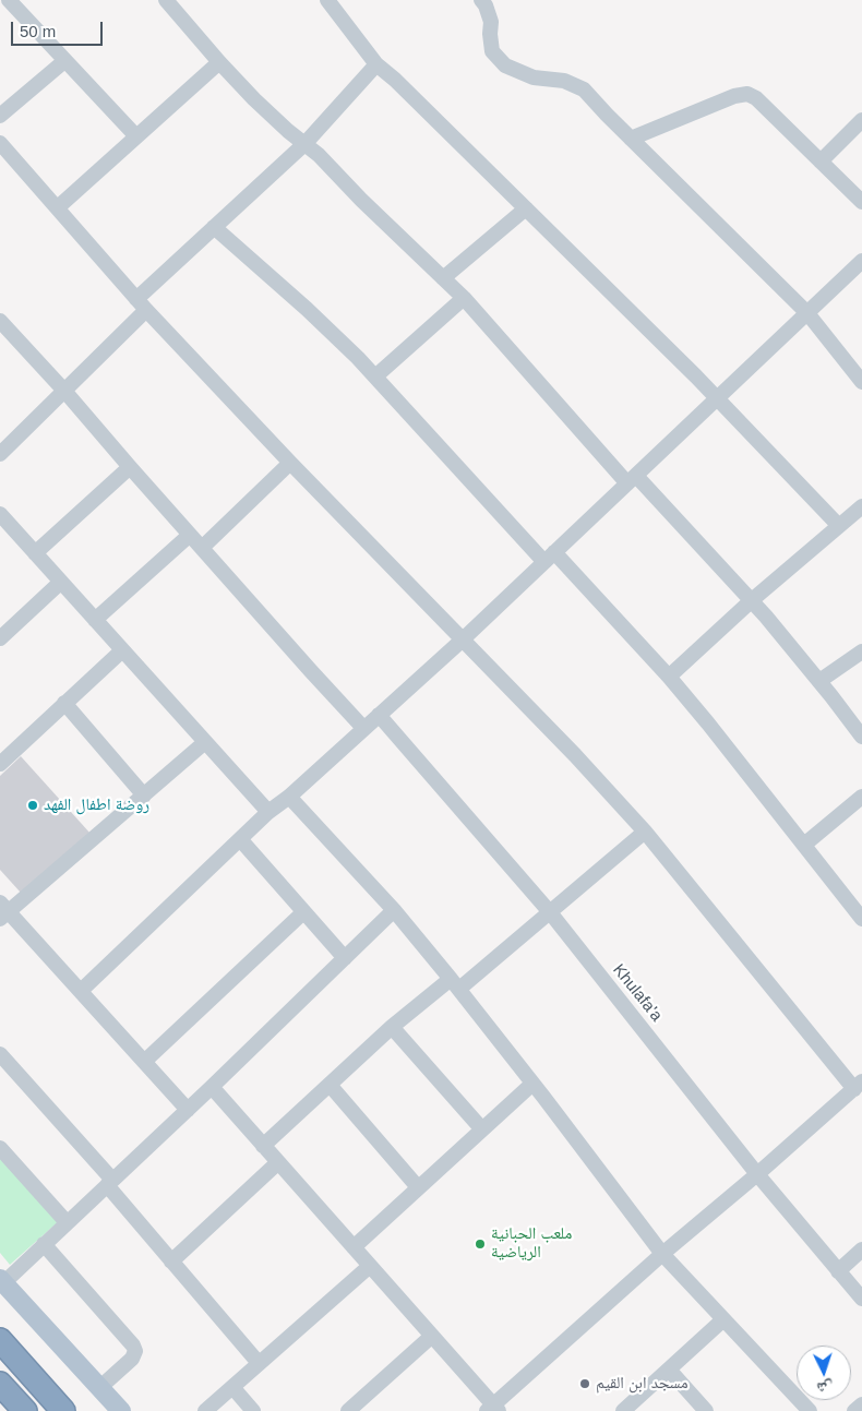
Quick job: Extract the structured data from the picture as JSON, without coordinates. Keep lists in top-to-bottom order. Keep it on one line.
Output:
{"streets":{"street":["Khulafa'a"]},"places":["روضة اطفال الفهد","ملعب الحبانية الرياضية","مسجد ابن القيم"],"scale_bar":"50 m","north":"bottom"}
